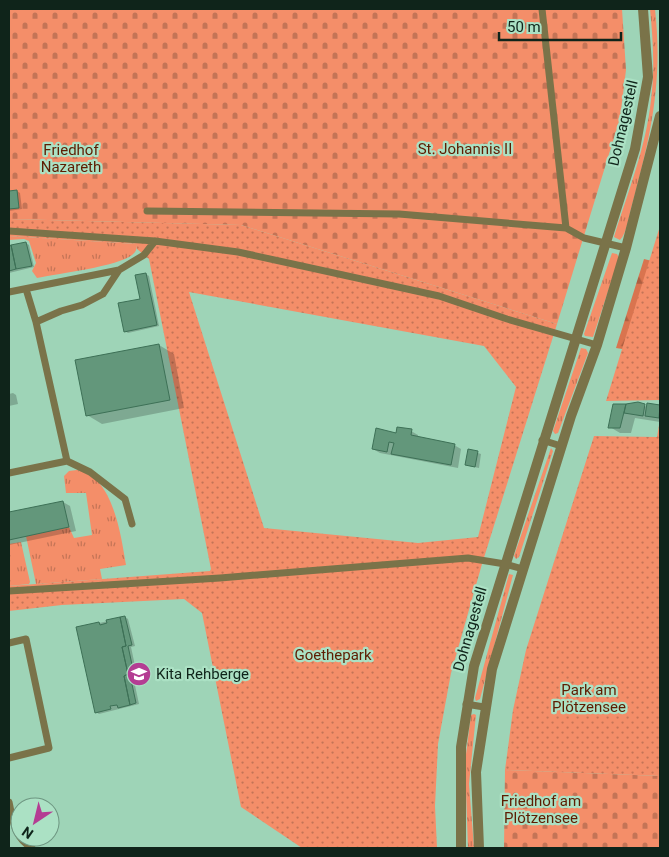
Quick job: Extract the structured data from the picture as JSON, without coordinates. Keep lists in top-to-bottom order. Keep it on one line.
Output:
{"streets":{"street":["Dohnagestell"]},"parks":["St. Johannis II","Friedhof Nazareth","Goethepark","Park am Plötzensee","Friedhof am Plötzensee"],"places":{"school or university":["Kita Rehberge"]},"scale_bar":"50 m","north":"bottom left"}
